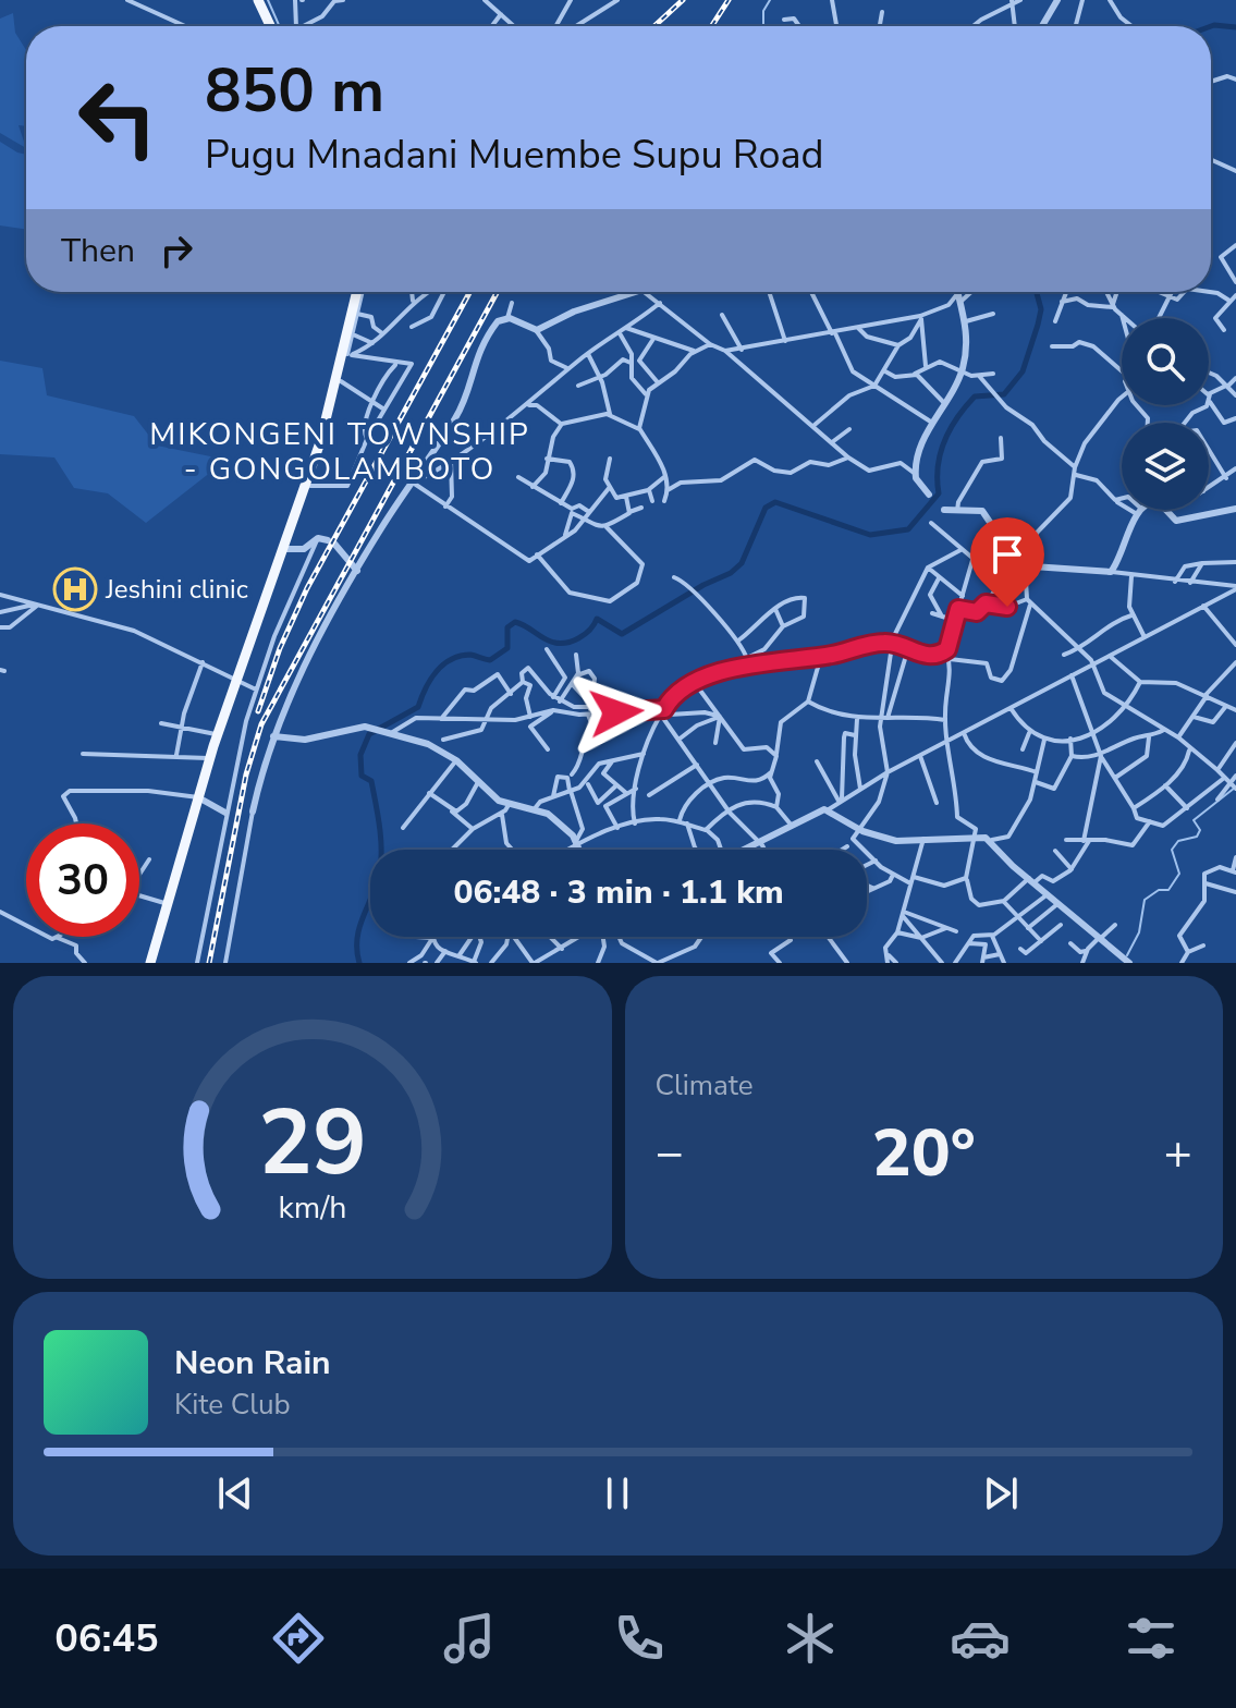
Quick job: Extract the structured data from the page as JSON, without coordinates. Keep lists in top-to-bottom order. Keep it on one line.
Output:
{"districts":["MIKONGENI TOWNSHIP - GONGOLAMBOTO"],"places":{"hospital":["Jeshini clinic"]},"page":{"turn":["850 m","Pugu Mnadani Muembe Supu Road"],"then":"Then","limit":"30","trip":"06:48 · 3 min · 1.1 km","tile":"Climate","heat":["−","20°","+"],"song":["Neon Rain","Kite Club"],"tabs":"06:45","gauge":["29","km/h"]}}
